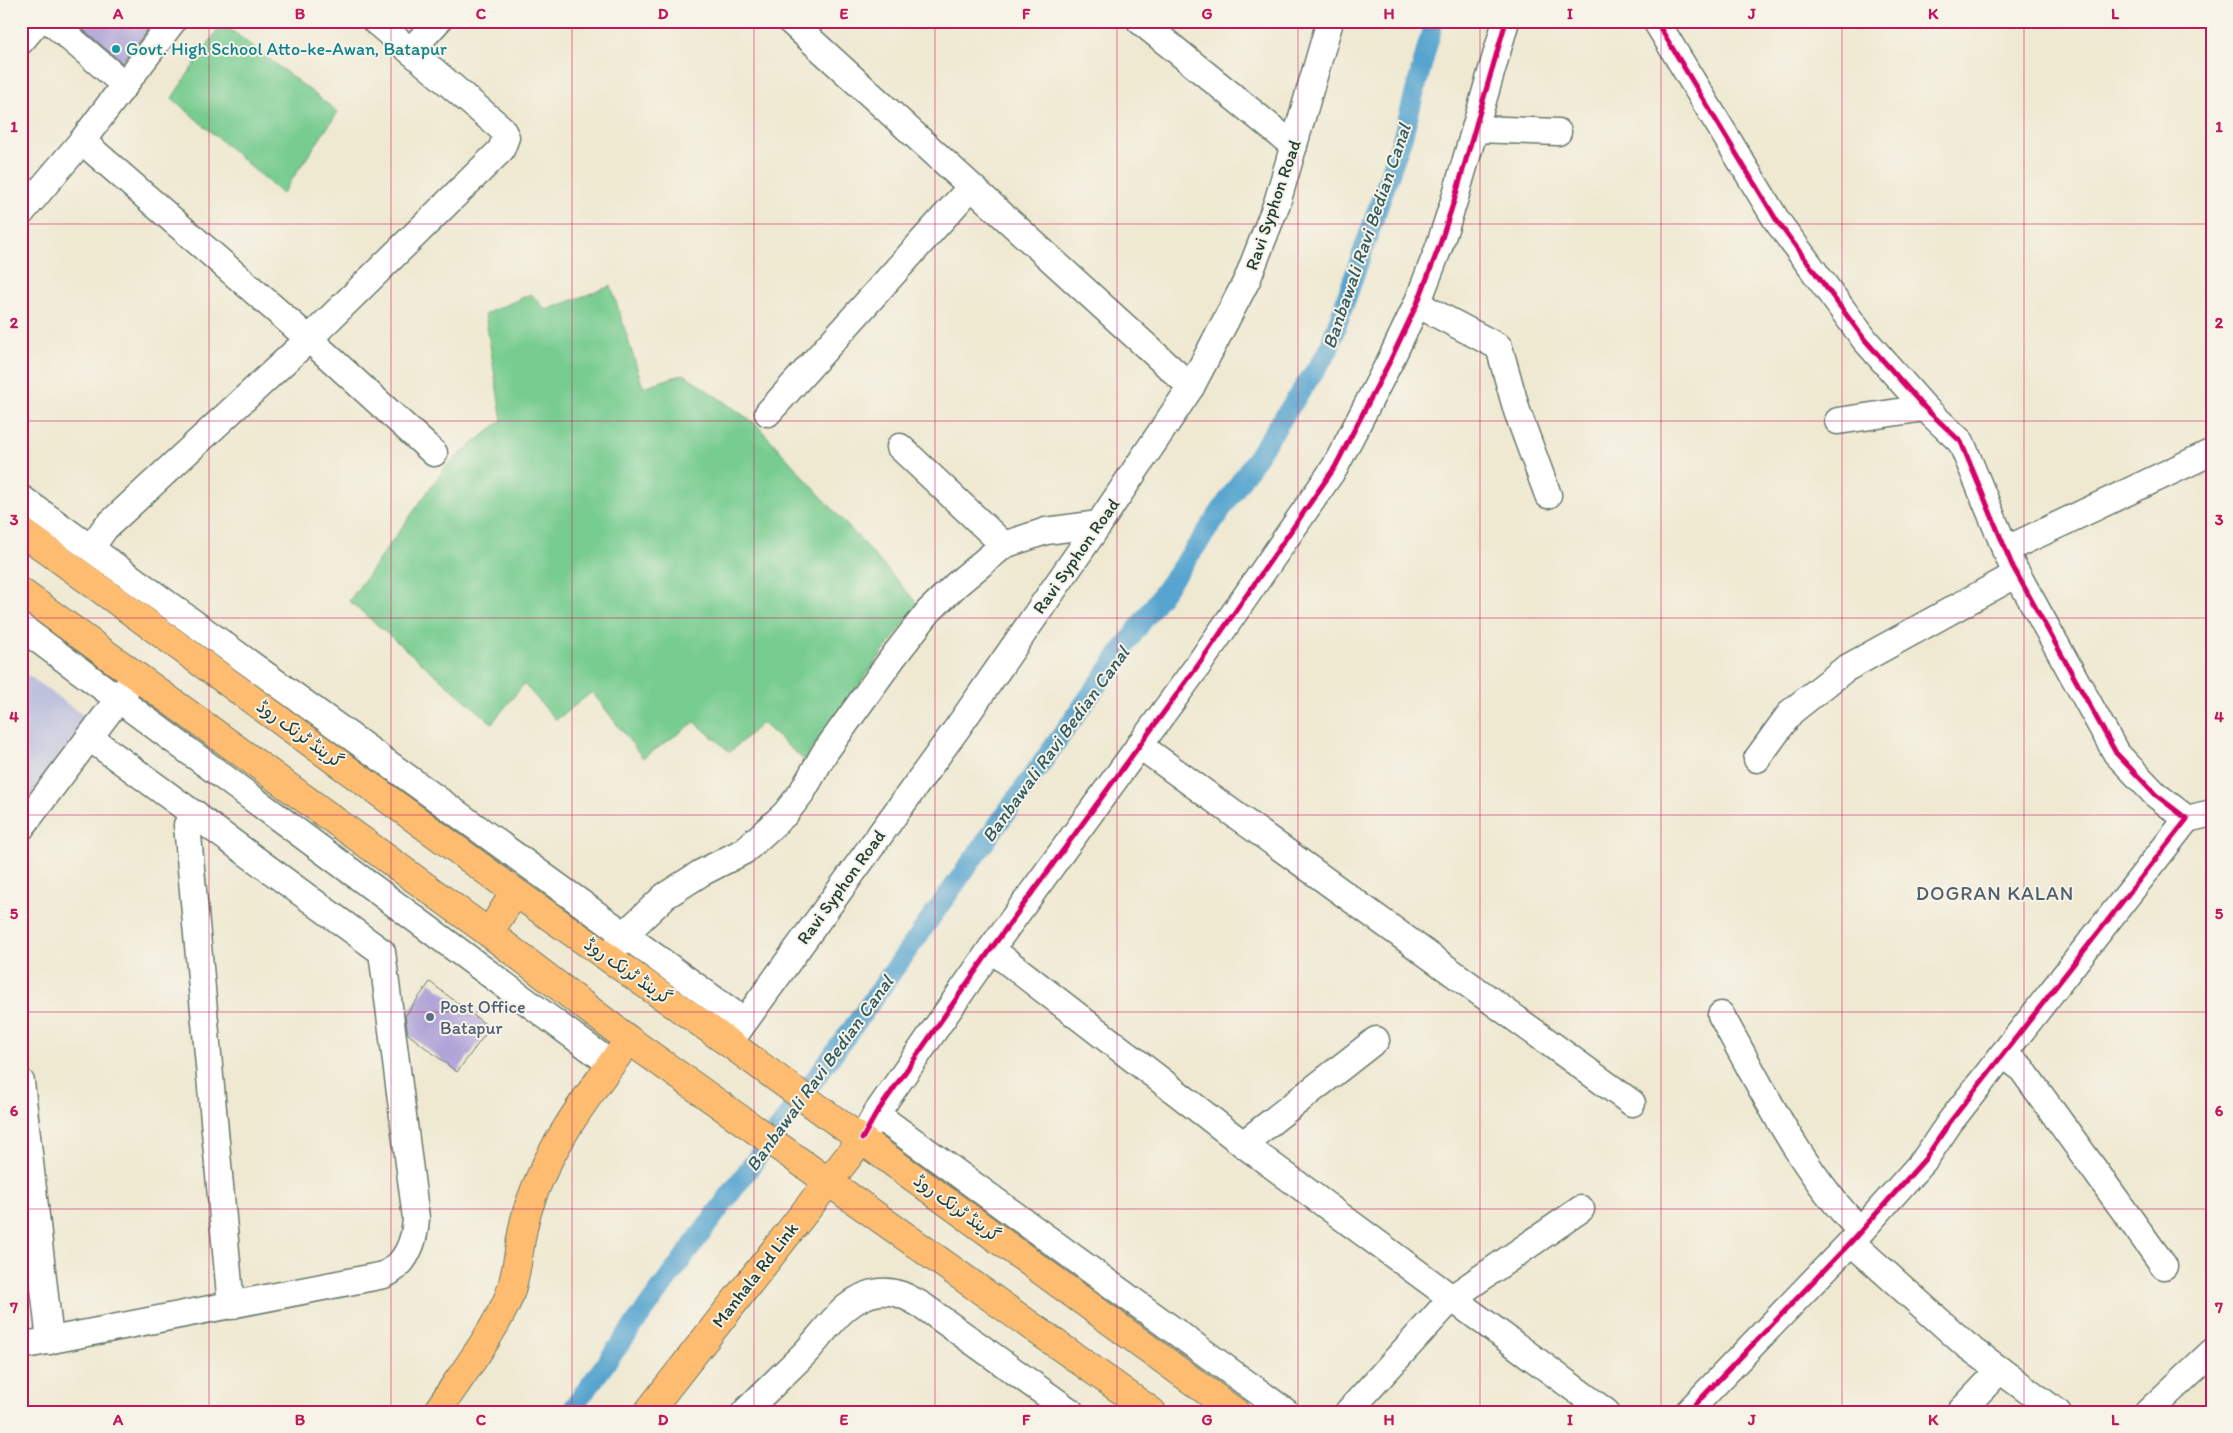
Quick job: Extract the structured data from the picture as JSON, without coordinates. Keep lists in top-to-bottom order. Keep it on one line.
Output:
{"streets":{"main road":["گرینڈ ٹرنک روڈ","Manhala Rd Link"],"street":["Ravi Syphon Road"]},"crossings":[["Ravi Syphon Road","گرینڈ ٹرنک روڈ"],["گرینڈ ٹرنک روڈ","Manhala Rd Link"]],"districts":["DOGRAN KALAN"],"water":["Banbawali Ravi Bedian Canal"],"places":["Govt. High School Atto-ke-Awan, Batapur","Post Office Batapur"],"grid":{"columns":["A","B","C","D","E","F","G","H","I","J","K","L"],"rows":["1","2","3","4","5","6","7"]}}
